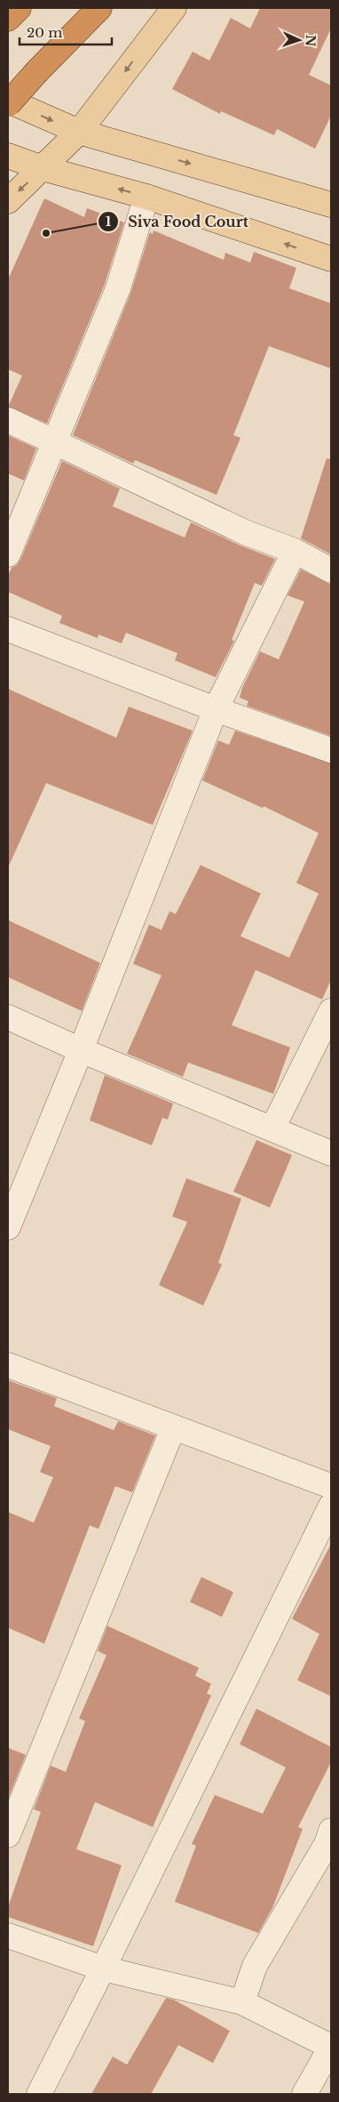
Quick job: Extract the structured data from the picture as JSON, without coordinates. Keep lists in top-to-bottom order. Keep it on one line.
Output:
{"places":["Siva Food Court"],"scale_bar":"20 m","north":"right"}
